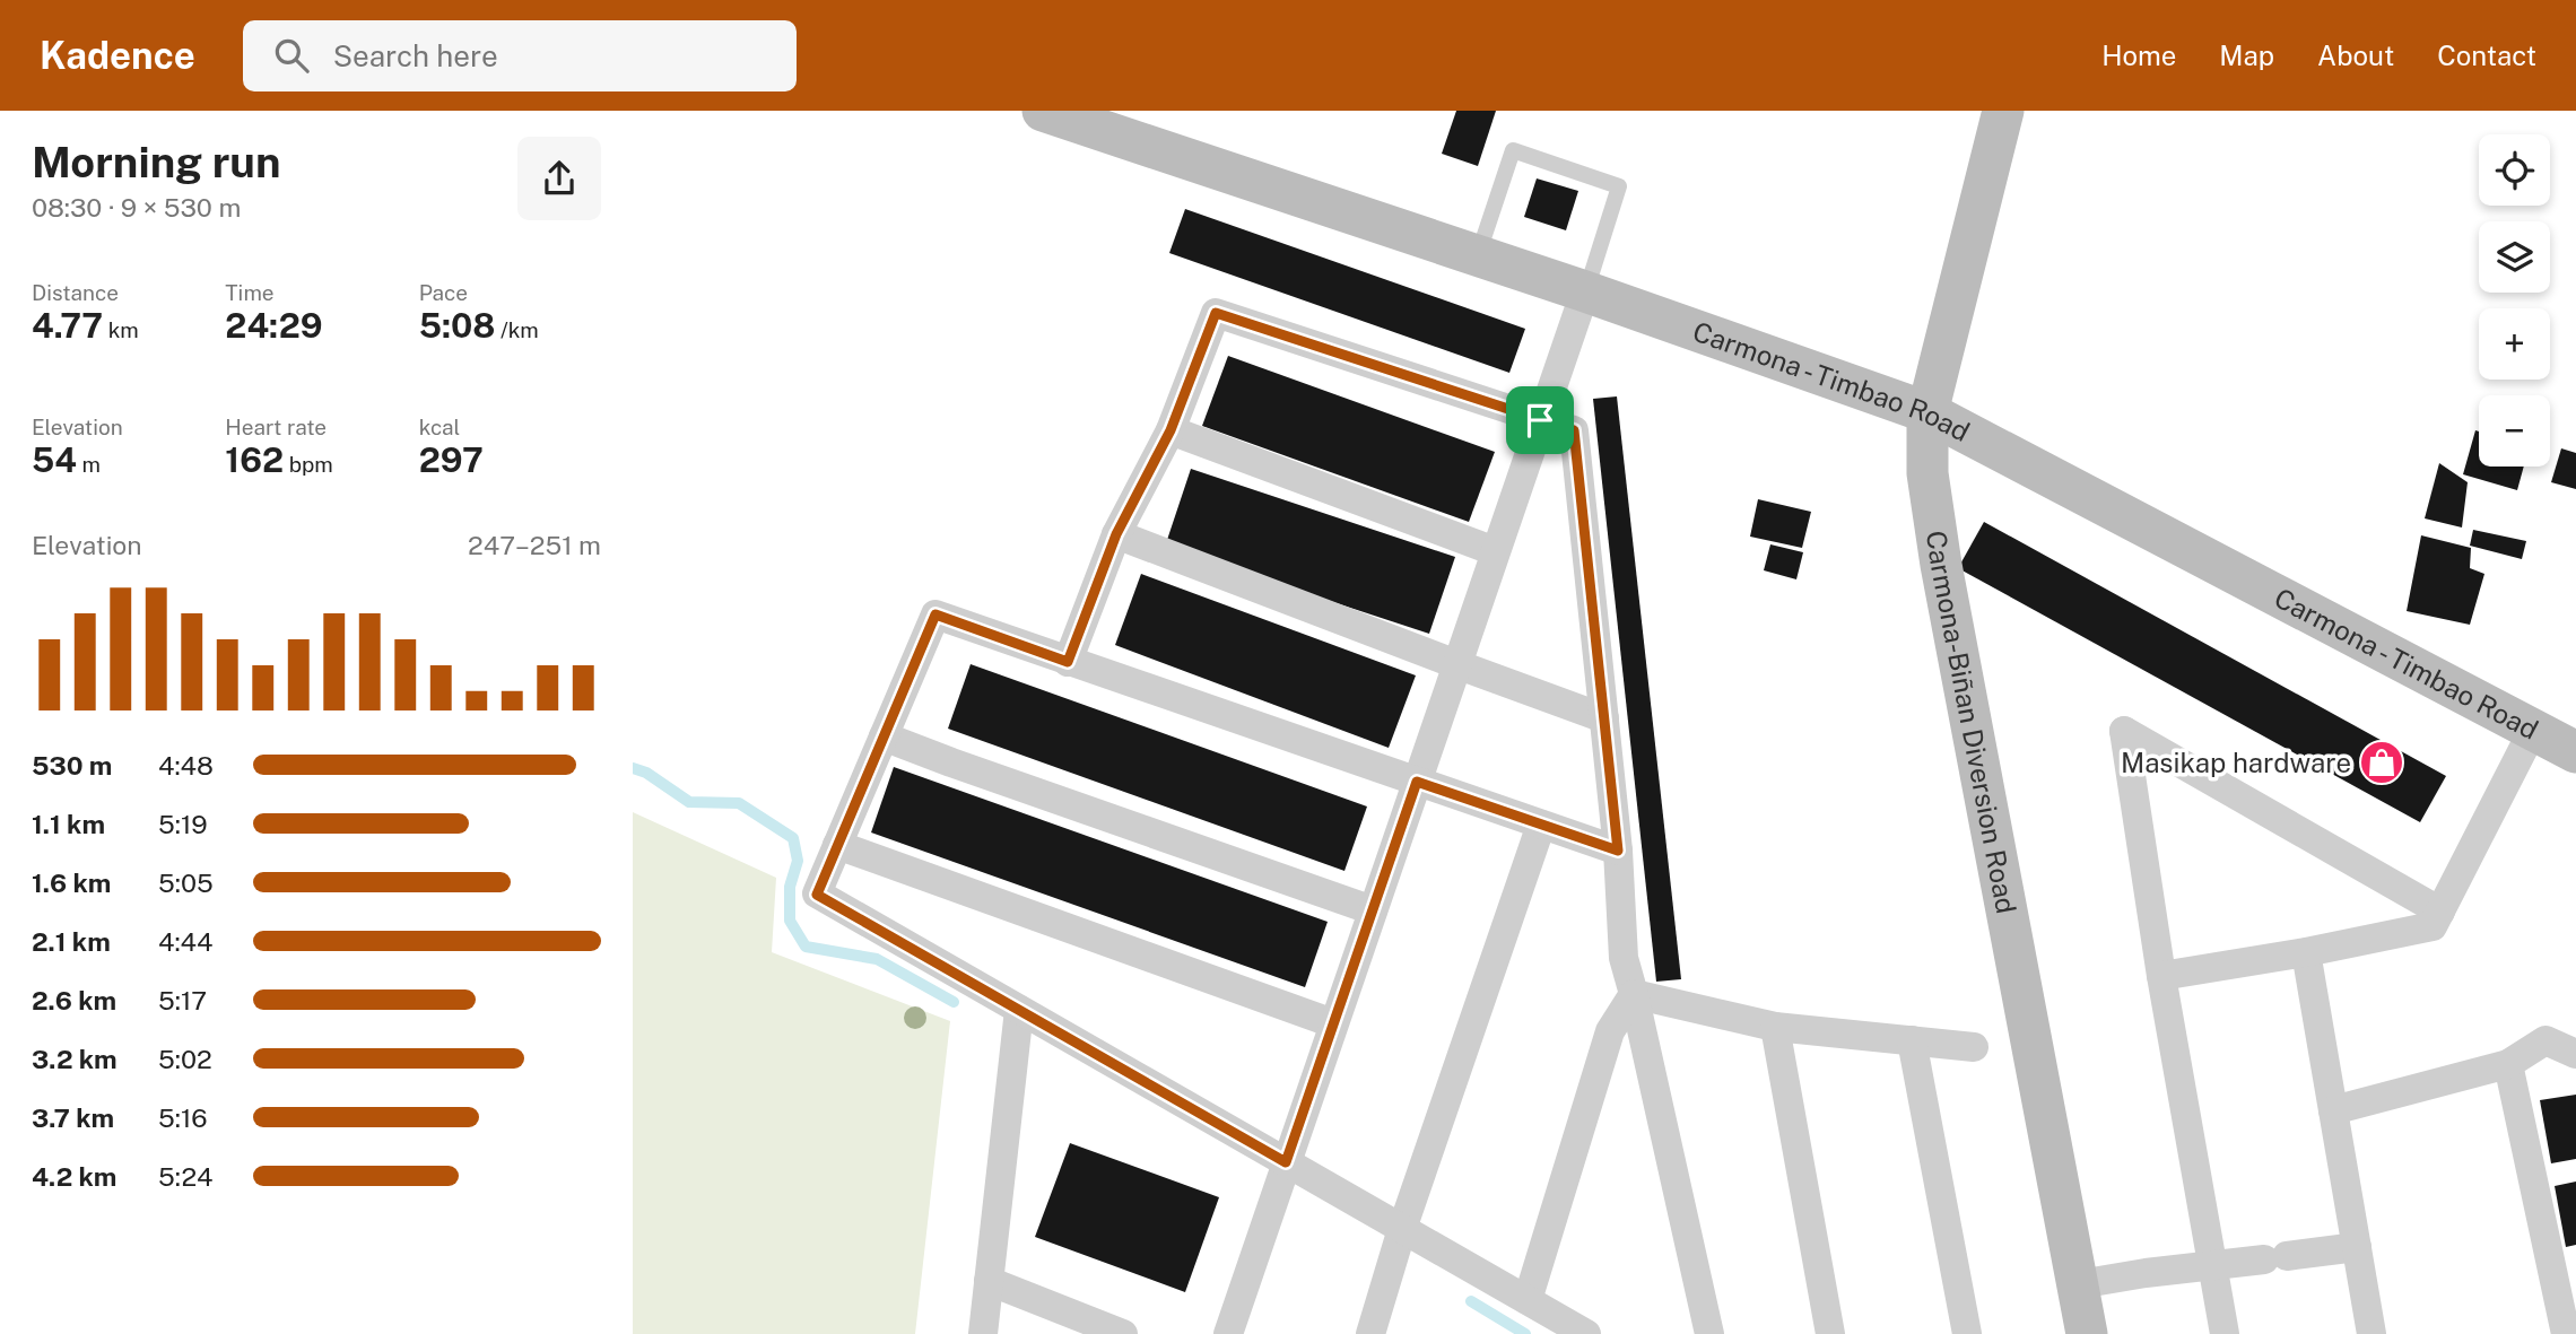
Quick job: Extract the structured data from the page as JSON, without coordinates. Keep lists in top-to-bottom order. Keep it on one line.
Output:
{"streets":{"main road":["Carmona - Timbao Road","Carmona-Biñan Diversion Road"]},"crossings":[["Carmona - Timbao Road","Carmona-Biñan Diversion Road"]],"places":{"shop":["Masikap hardware"]},"page":{"header":"Kadence","search":"Search here","nav":["Home","Map","About","Contact"],"heading":["Morning run","08:30 · 9 × 530 m"],"map_buttons":["+","−"],"stats":[["Distance","4.77 km"],["Time","24:29"],["Pace","5:08 /km"],["Elevation","54 m"],["Heart rate","162 bpm"],["kcal","297"]],"chart":["Elevation","247–251 m"],"list":[{"name":"530 m","note":"4:48"},{"name":"1.1 km","note":"5:19"},{"name":"1.6 km","note":"5:05"},{"name":"2.1 km","note":"4:44"},{"name":"2.6 km","note":"5:17"},{"name":"3.2 km","note":"5:02"},{"name":"3.7 km","note":"5:16"},{"name":"4.2 km","note":"5:24"}]}}
